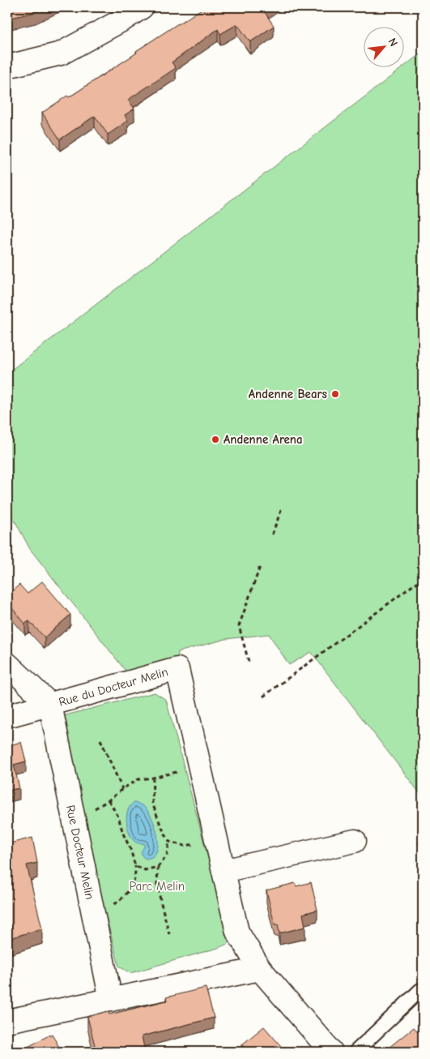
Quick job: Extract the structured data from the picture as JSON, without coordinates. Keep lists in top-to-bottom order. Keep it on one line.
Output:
{"streets":{"street":["Rue du Docteur Melin","Rue Docteur Melin"]},"crossings":[["Rue du Docteur Melin","Rue Docteur Melin"]],"parks":["Parc Melin"],"places":["Andenne Bears","Andenne Arena"],"north":"top right"}
